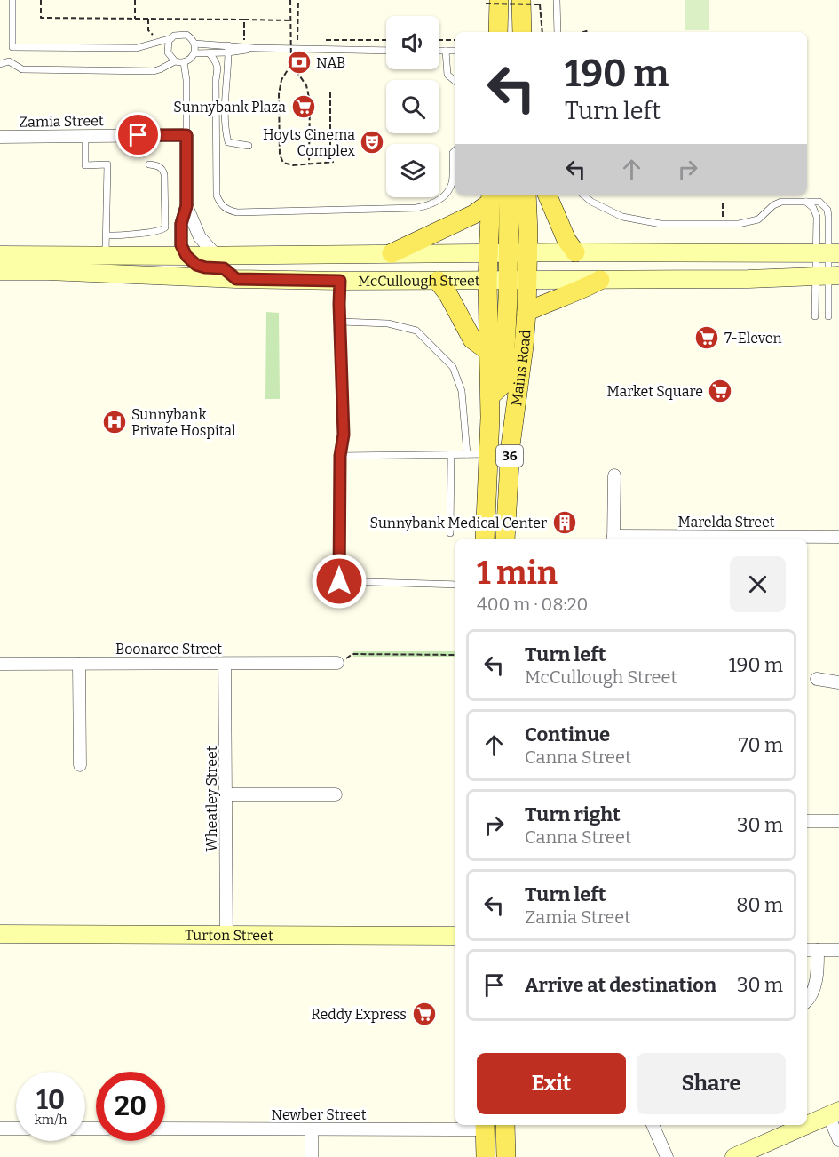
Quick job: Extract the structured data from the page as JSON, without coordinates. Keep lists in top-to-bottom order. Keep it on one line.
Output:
{"streets":{"main road":["McCullough Street","Mains Road","36","Turton Street"],"street":["Zamia Street","Marelda Street","Boonaree Street","Wheatley Street","Newber Street"]},"crossings":[["McCullough Street","Mains Road"],["Boonaree Street","Wheatley Street"],["Wheatley Street","Turton Street"]],"places":{"bank":["NAB"],"supermarket":["Sunnybank Plaza","7-Eleven","Market Square","Reddy Express"],"theatre":["Hoyts Cinema Complex"],"hospital":["Sunnybank Private Hospital"],"building":["Sunnybank Medical Center"]},"page":{"turn":["190 m","Turn left"],"heading":["1 min","400 m · 08:20"],"list":[{"name":"Turn left","note":"McCullough Street","value":"190 m"},{"name":"Continue","note":"Canna Street","value":"70 m"},{"name":"Turn right","note":"Canna Street","value":"30 m"},{"name":"Turn left","note":"Zamia Street","value":"80 m"},{"name":"Arrive at destination","value":"30 m"}],"buttons":["Exit","Share"],"speed":"10 km/h","limit":"20"}}
